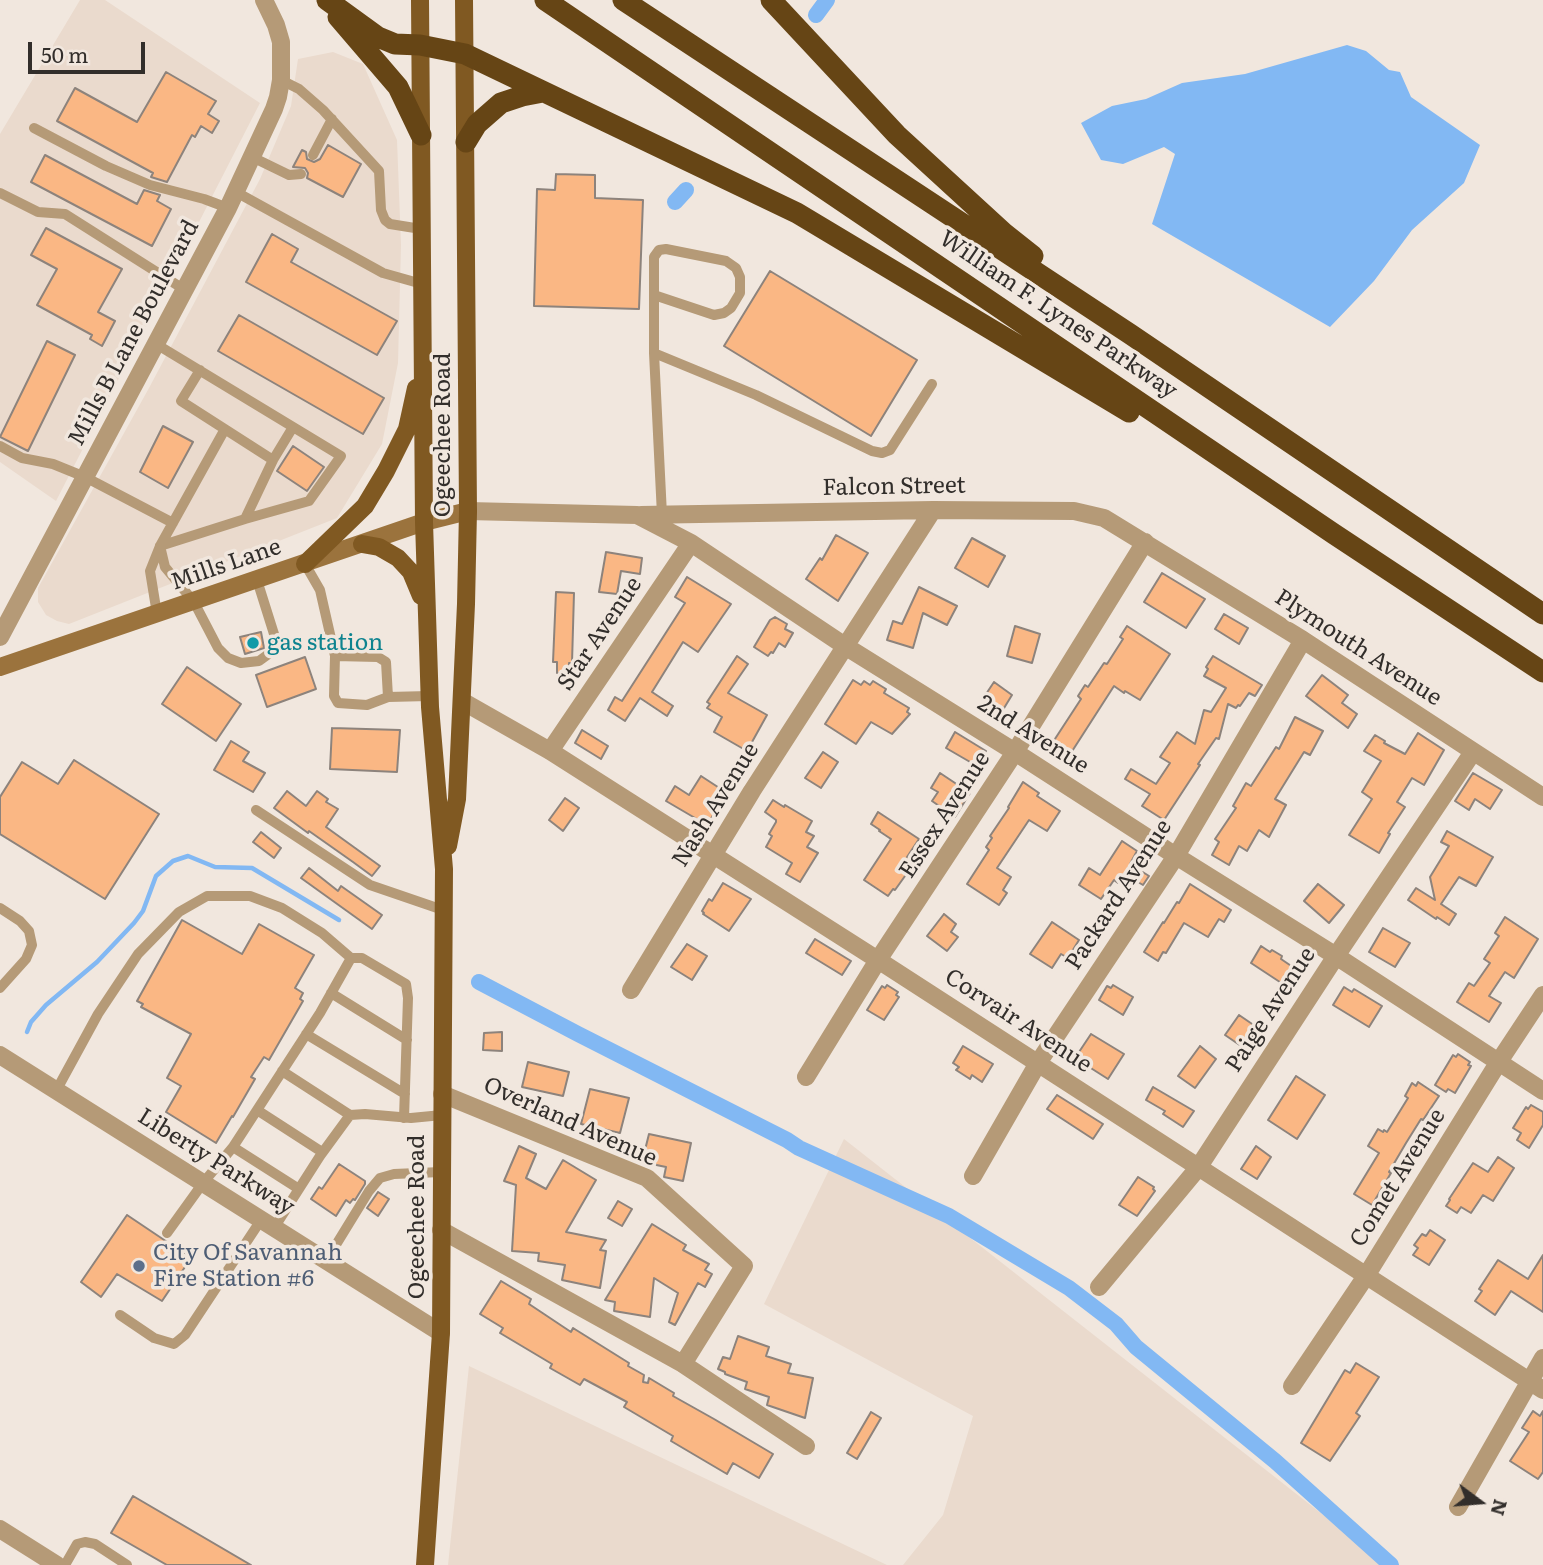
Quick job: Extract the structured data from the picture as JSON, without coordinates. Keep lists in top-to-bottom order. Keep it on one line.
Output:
{"streets":{"highway":["William F. Lynes Parkway"],"main road":["Ogeechee Road","Mills Lane"],"street":["Mills B Lane Boulevard","Falcon Street","Star Avenue","Plymouth Avenue","2nd Avenue","Nash Avenue","Essex Avenue","Packard Avenue","Paige Avenue","Corvair Avenue","Overland Avenue","Liberty Parkway","Comet Avenue"]},"crossings":[["Ogeechee Road","Mills Lane"],["Ogeechee Road","2nd Avenue"],["Ogeechee Road","Corvair Avenue"],["Ogeechee Road","Overland Avenue"],["Ogeechee Road","Liberty Parkway"],["Falcon Street","Plymouth Avenue"],["Falcon Street","2nd Avenue"],["Falcon Street","Nash Avenue"],["Falcon Street","Essex Avenue"],["Mills Lane","2nd Avenue"],["Star Avenue","2nd Avenue"],["Star Avenue","Corvair Avenue"],["Plymouth Avenue","Essex Avenue"],["Plymouth Avenue","Packard Avenue"],["Plymouth Avenue","Paige Avenue"],["2nd Avenue","Nash Avenue"],["2nd Avenue","Essex Avenue"],["2nd Avenue","Packard Avenue"],["2nd Avenue","Paige Avenue"],["2nd Avenue","Comet Avenue"],["Nash Avenue","Corvair Avenue"],["Essex Avenue","Corvair Avenue"],["Packard Avenue","Corvair Avenue"],["Paige Avenue","Corvair Avenue"],["Corvair Avenue","Comet Avenue"]],"places":["gas station","City Of Savannah Fire Station #6"],"scale_bar":"50 m","north":"right"}
